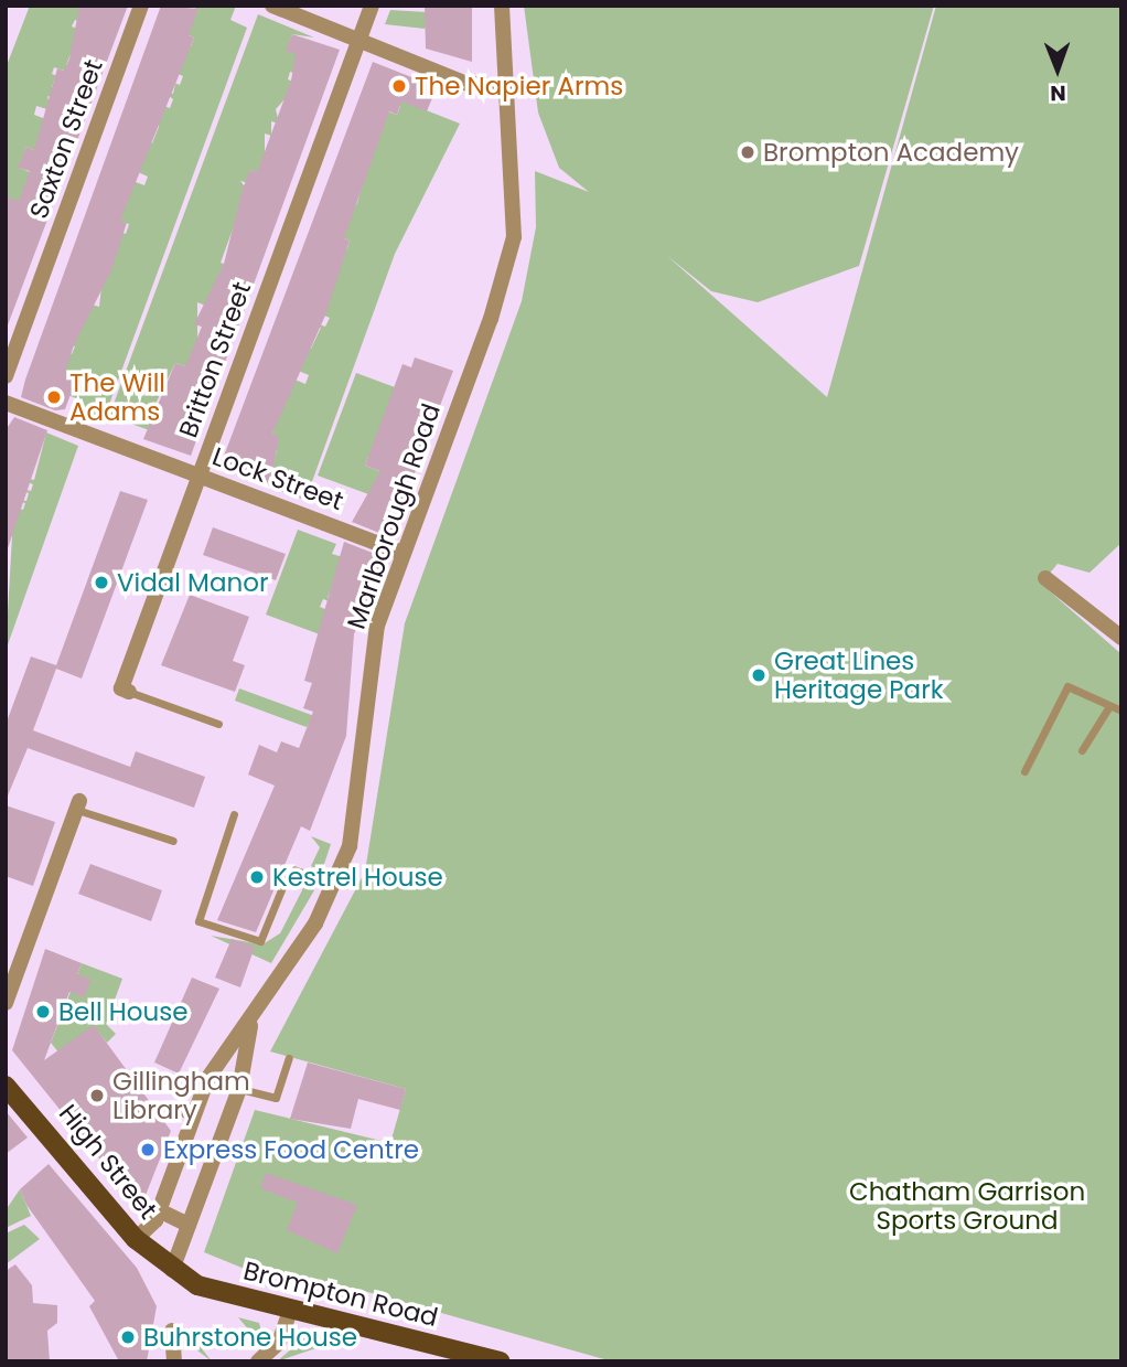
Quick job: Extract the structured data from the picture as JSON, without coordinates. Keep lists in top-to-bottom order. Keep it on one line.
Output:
{"streets":{"main road":["High Street","Brompton Road"],"street":["Saxton Street","Britton Street","Lock Street","Marlborough Road"]},"crossings":[["Britton Street","Lock Street"],["Lock Street","Marlborough Road"],["Marlborough Road","High Street"],["Marlborough Road","Brompton Road"],["High Street","Brompton Road"]],"parks":["Chatham Garrison Sports Ground"],"places":["The Napier Arms","Brompton Academy","The Will Adams","Vidal Manor","Great Lines Heritage Park","Kestrel House","Bell House","Gillingham Library","Express Food Centre","Buhrstone House"],"north":"bottom"}
